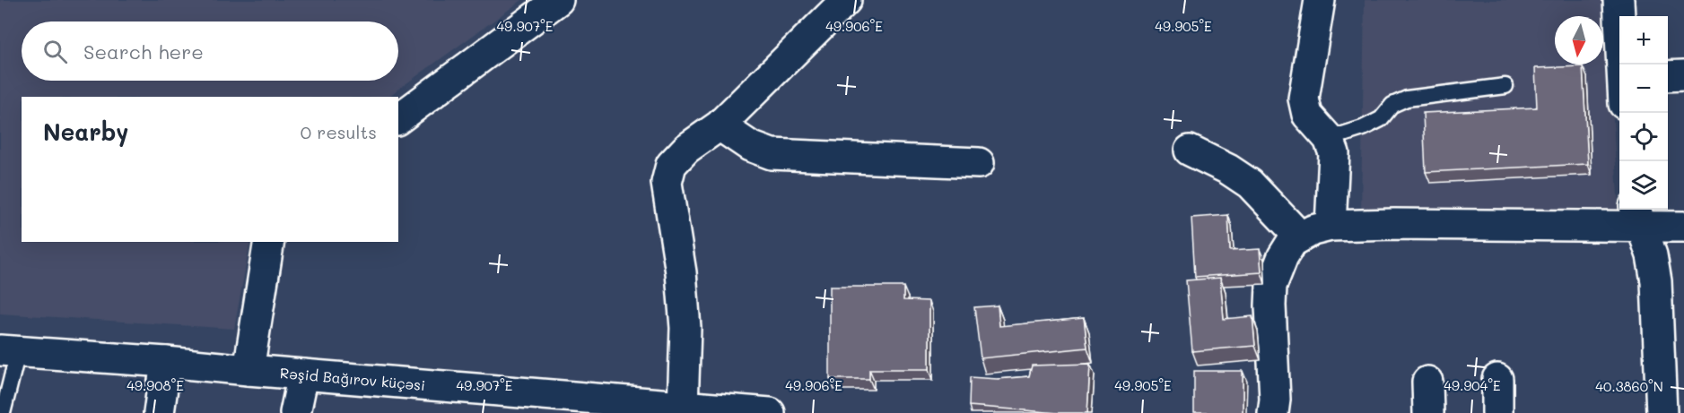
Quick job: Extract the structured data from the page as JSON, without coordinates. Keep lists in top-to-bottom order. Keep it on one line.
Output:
{"streets":{"street":["Rəşid Bağırov küçəsi"]},"north":"bottom","page":{"map_buttons":["+","−"],"search":"Search here","heading":["Nearby","0 results"]},"coordinates":["49.907°E","49.906°E","49.905°E","49.908°E","49.904°E","40.3860°N"]}
